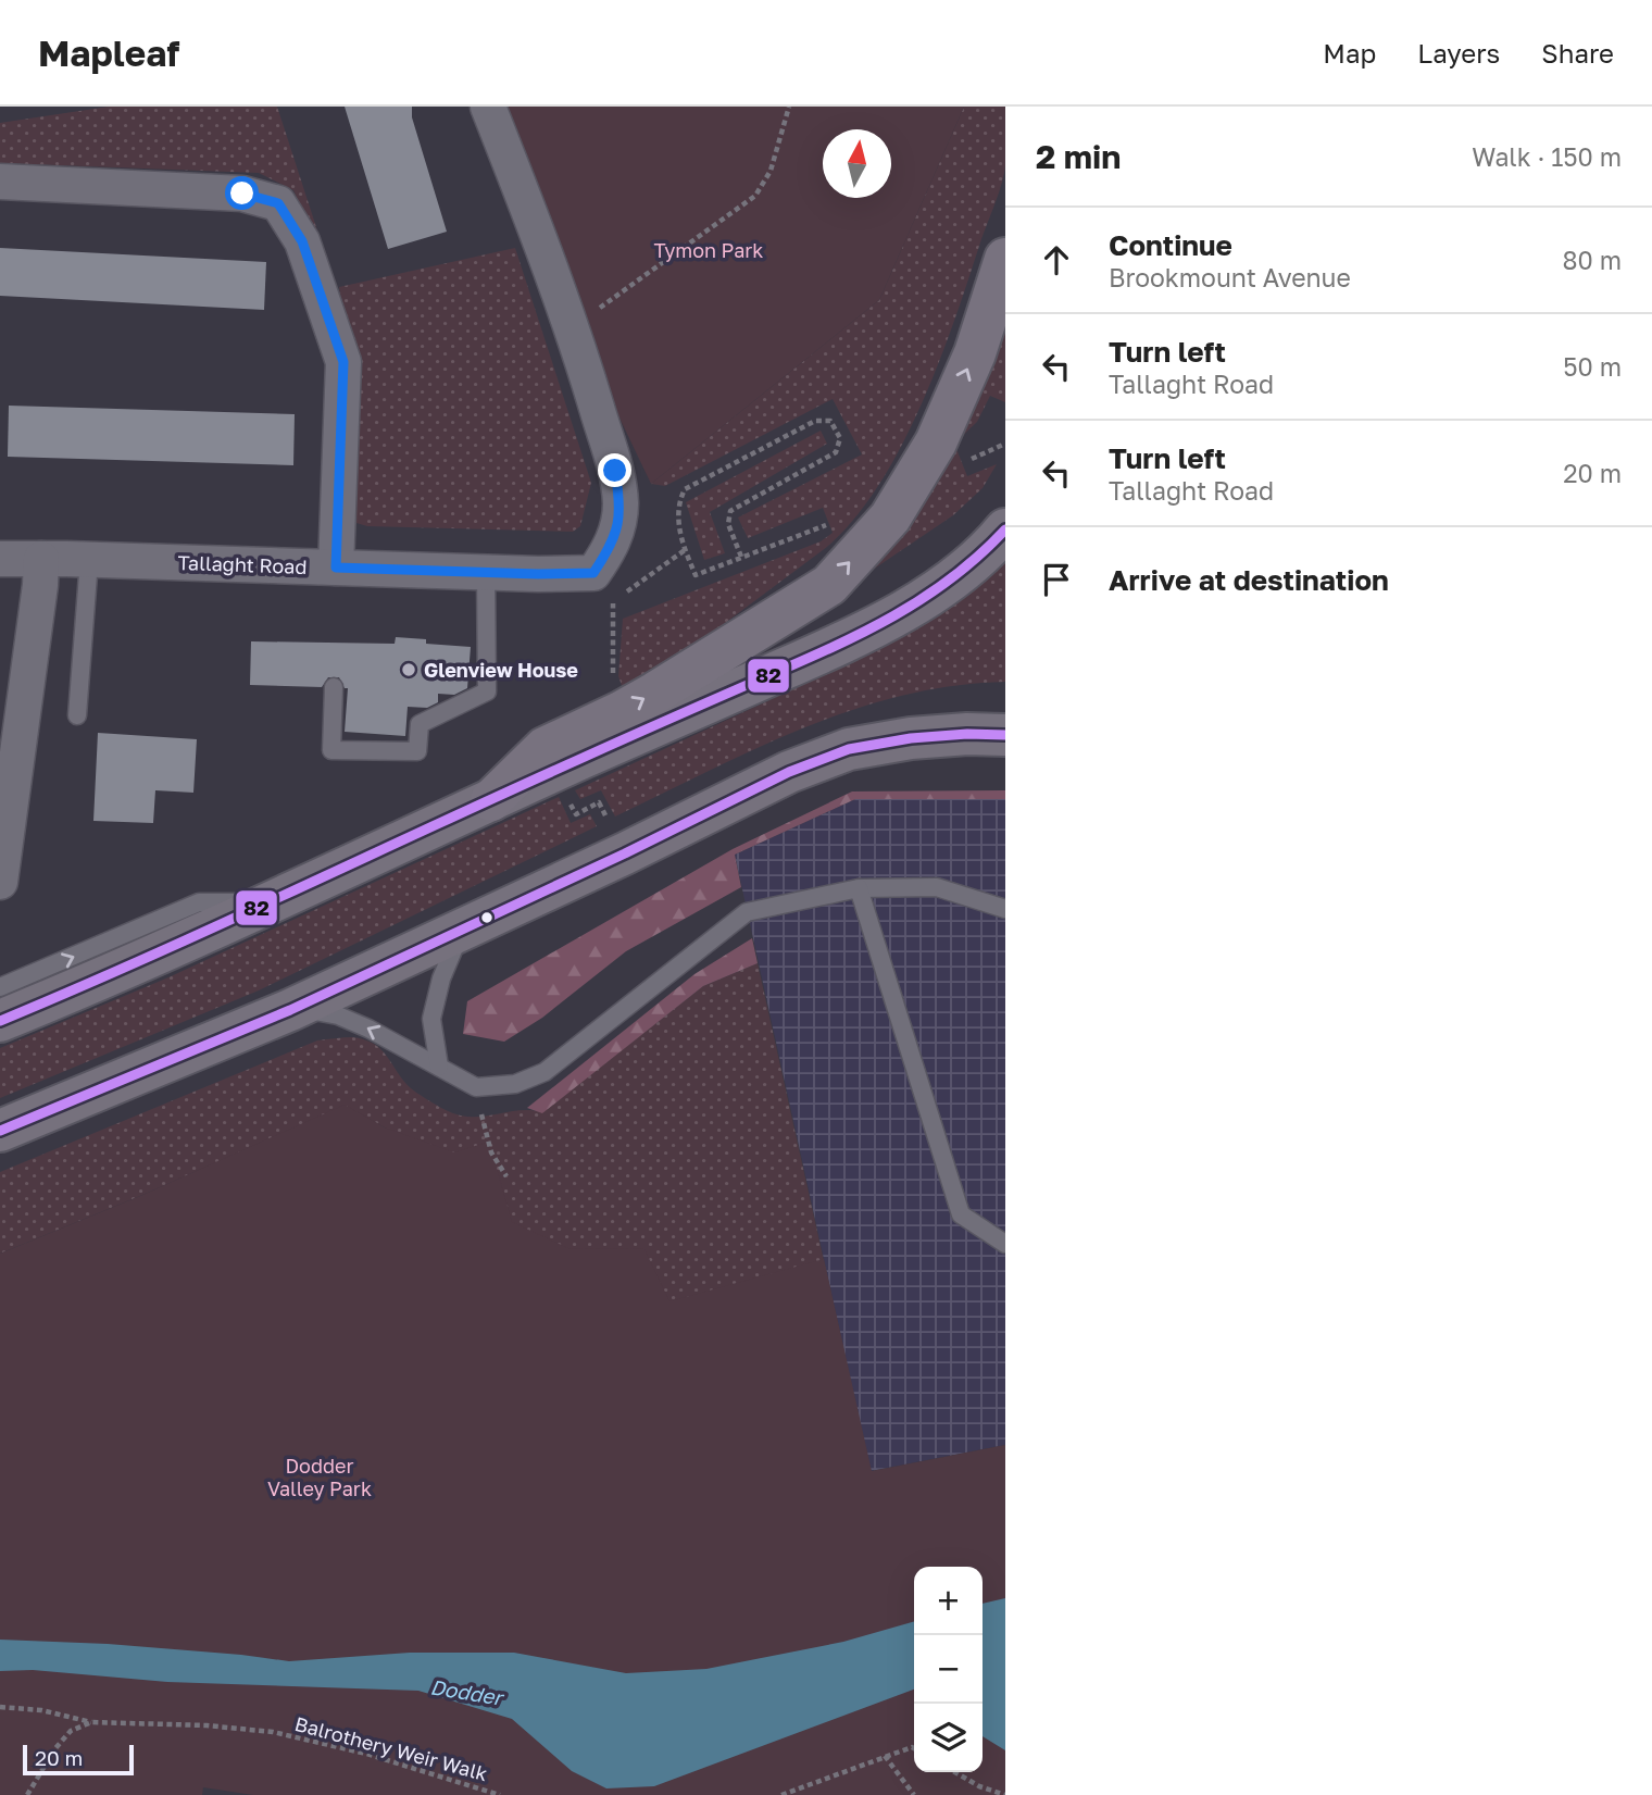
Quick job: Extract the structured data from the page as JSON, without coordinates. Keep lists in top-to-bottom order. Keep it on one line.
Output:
{"streets":{"street":["Tallaght Road"],"path":["Balrothery Weir Walk"]},"water":["Dodder"],"parks":["Tymon Park","Dodder Valley Park"],"places":["Glenview House"],"lines":["transit line 82"],"scale_bar":"20 m","north":"top","page":{"header":"Mapleaf","nav":["Map","Layers","Share"],"heading":["2 min","Walk · 150 m"],"list":[["Continue","Brookmount Avenue","80 m"],["Turn left","Tallaght Road","50 m"],["Turn left","Tallaght Road","20 m"],"Arrive at destination"],"map_buttons":["+","−"],"scale":"20 m"}}
